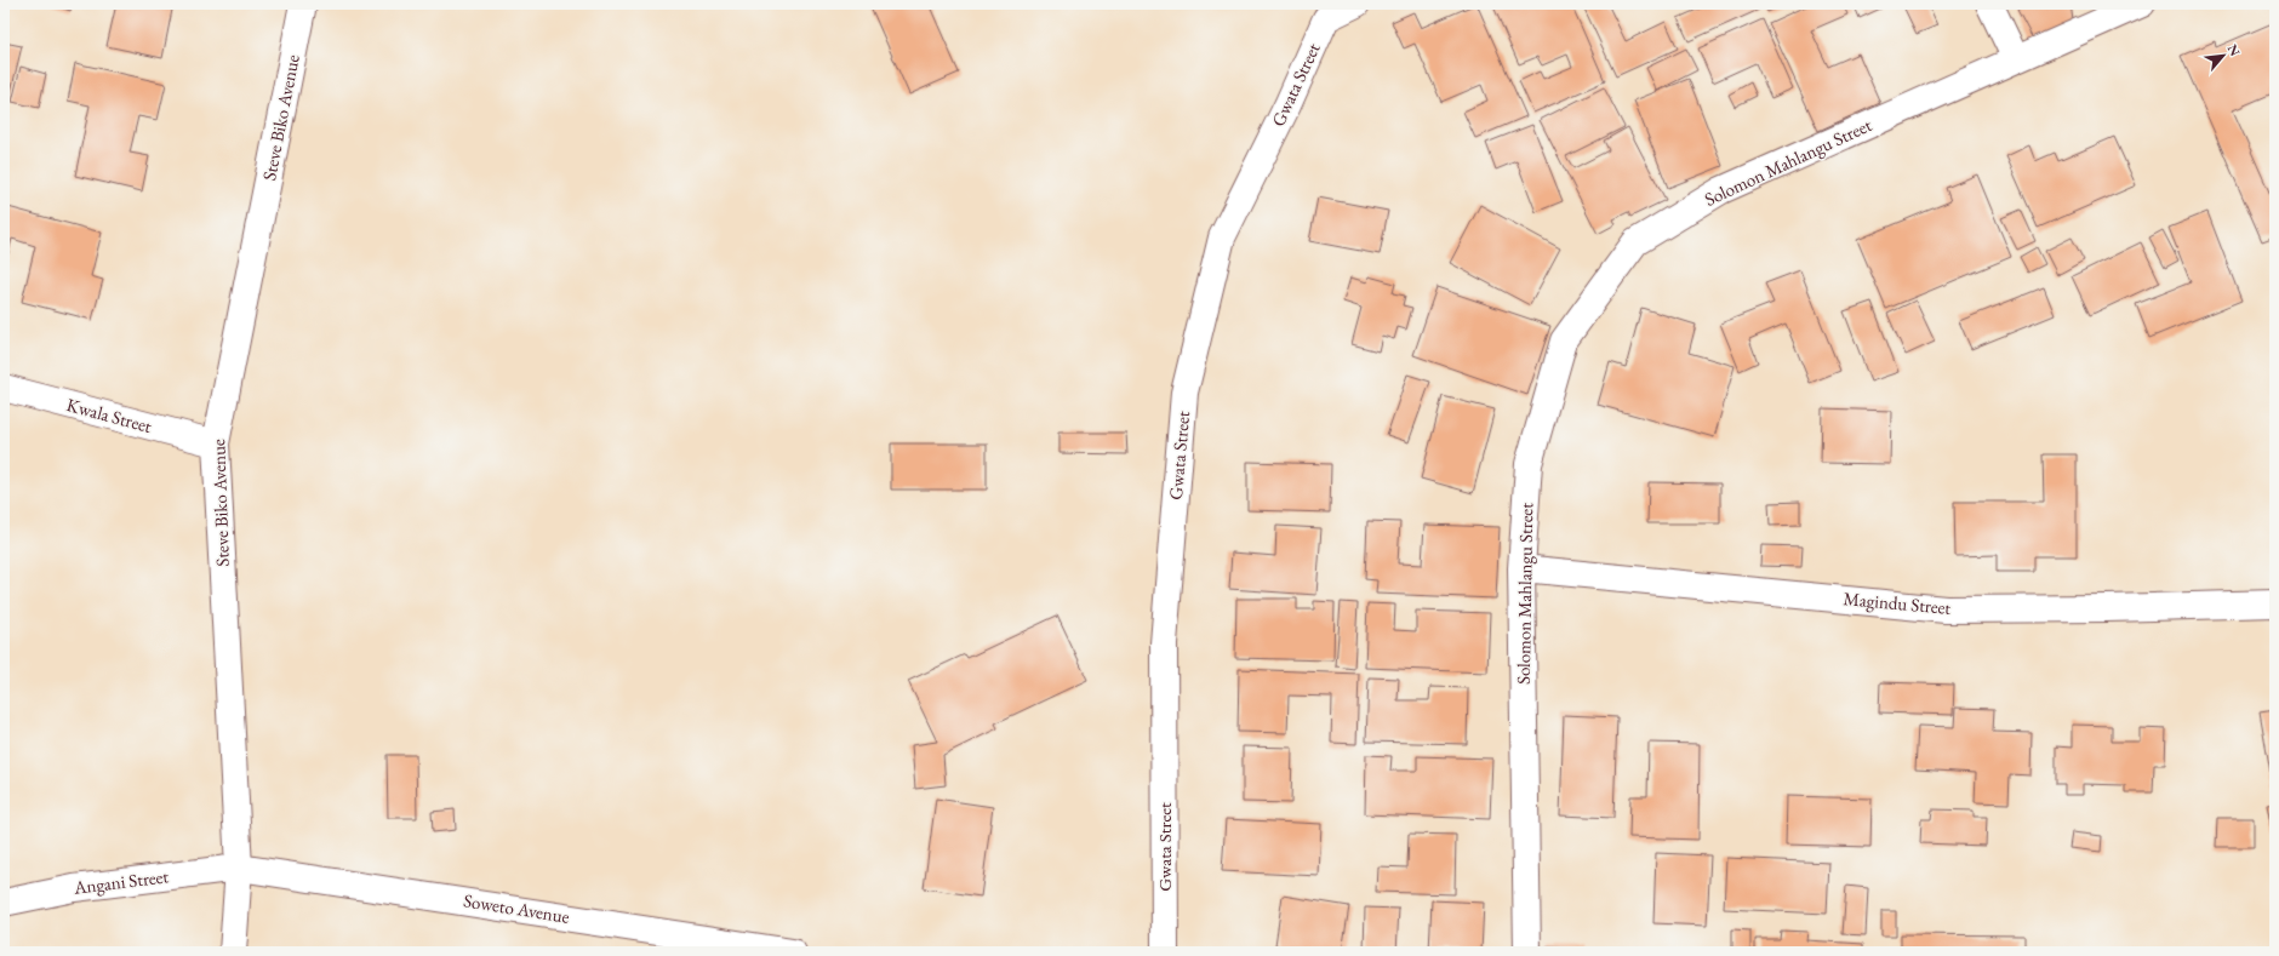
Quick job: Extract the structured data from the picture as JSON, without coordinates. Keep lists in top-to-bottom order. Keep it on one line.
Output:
{"streets":{"street":["Gwata Street","Steve Biko Avenue","Solomon Mahlangu Street","Kwala Street","Magindu Street","Angani Street","Soweto Avenue"]},"crossings":[["Steve Biko Avenue","Kwala Street"],["Steve Biko Avenue","Angani Street"],["Steve Biko Avenue","Soweto Avenue"],["Solomon Mahlangu Street","Magindu Street"],["Angani Street","Soweto Avenue"]],"north":"top right"}
